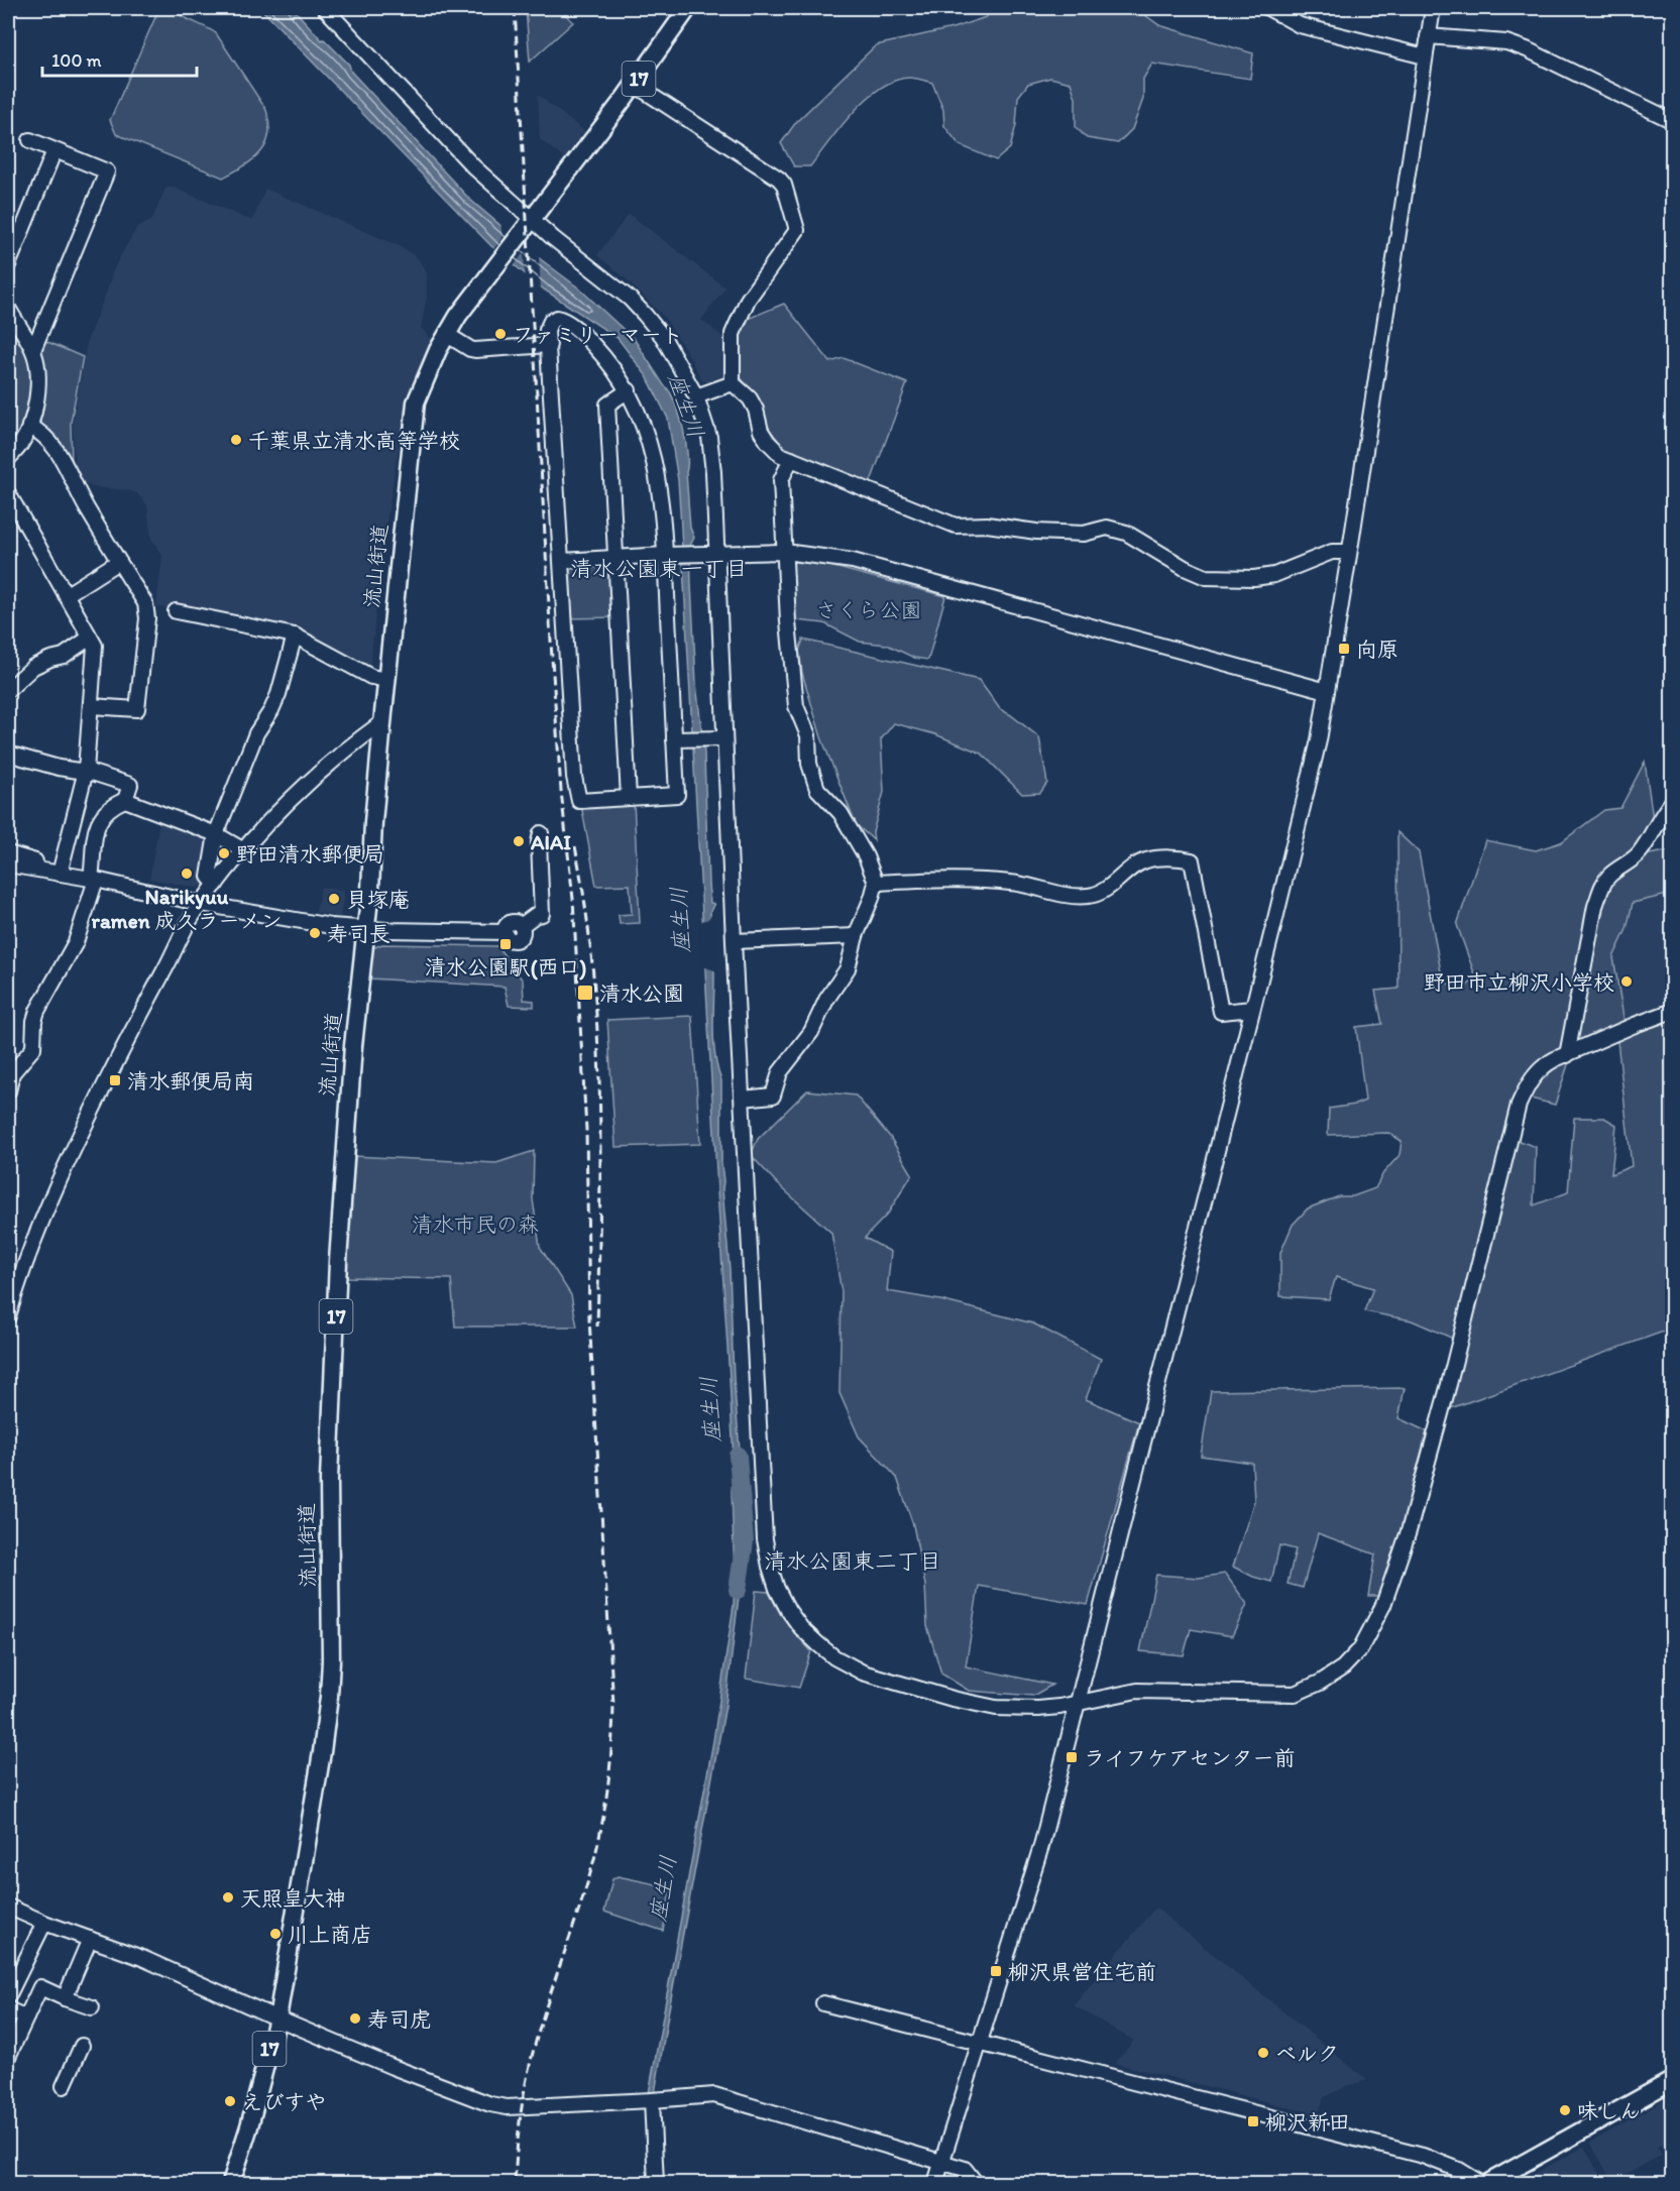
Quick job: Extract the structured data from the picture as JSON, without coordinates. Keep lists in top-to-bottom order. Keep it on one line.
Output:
{"streets":{"main road":["17","流山街道"]},"districts":["清水公園東一丁目","清水公園東二丁目"],"water":["座生川"],"parks":["さくら公園","清水市民の森"],"places":{"other":["ファミリーマート","千葉県立清水高等学校","AIAI","野田清水郵便局","Narikyuu ramen 成久ラーメン","貝塚庵","寿司長","野田市立柳沢小学校","天照皇大神","川上商店","寿司虎","ベルク","えびすや","味しん"],"transit":["向原","清水公園駅(西口)","清水公園","清水郵便局南","ライフケアセンター前","柳沢県営住宅前","柳沢新田"]},"scale_bar":"100 m"}
